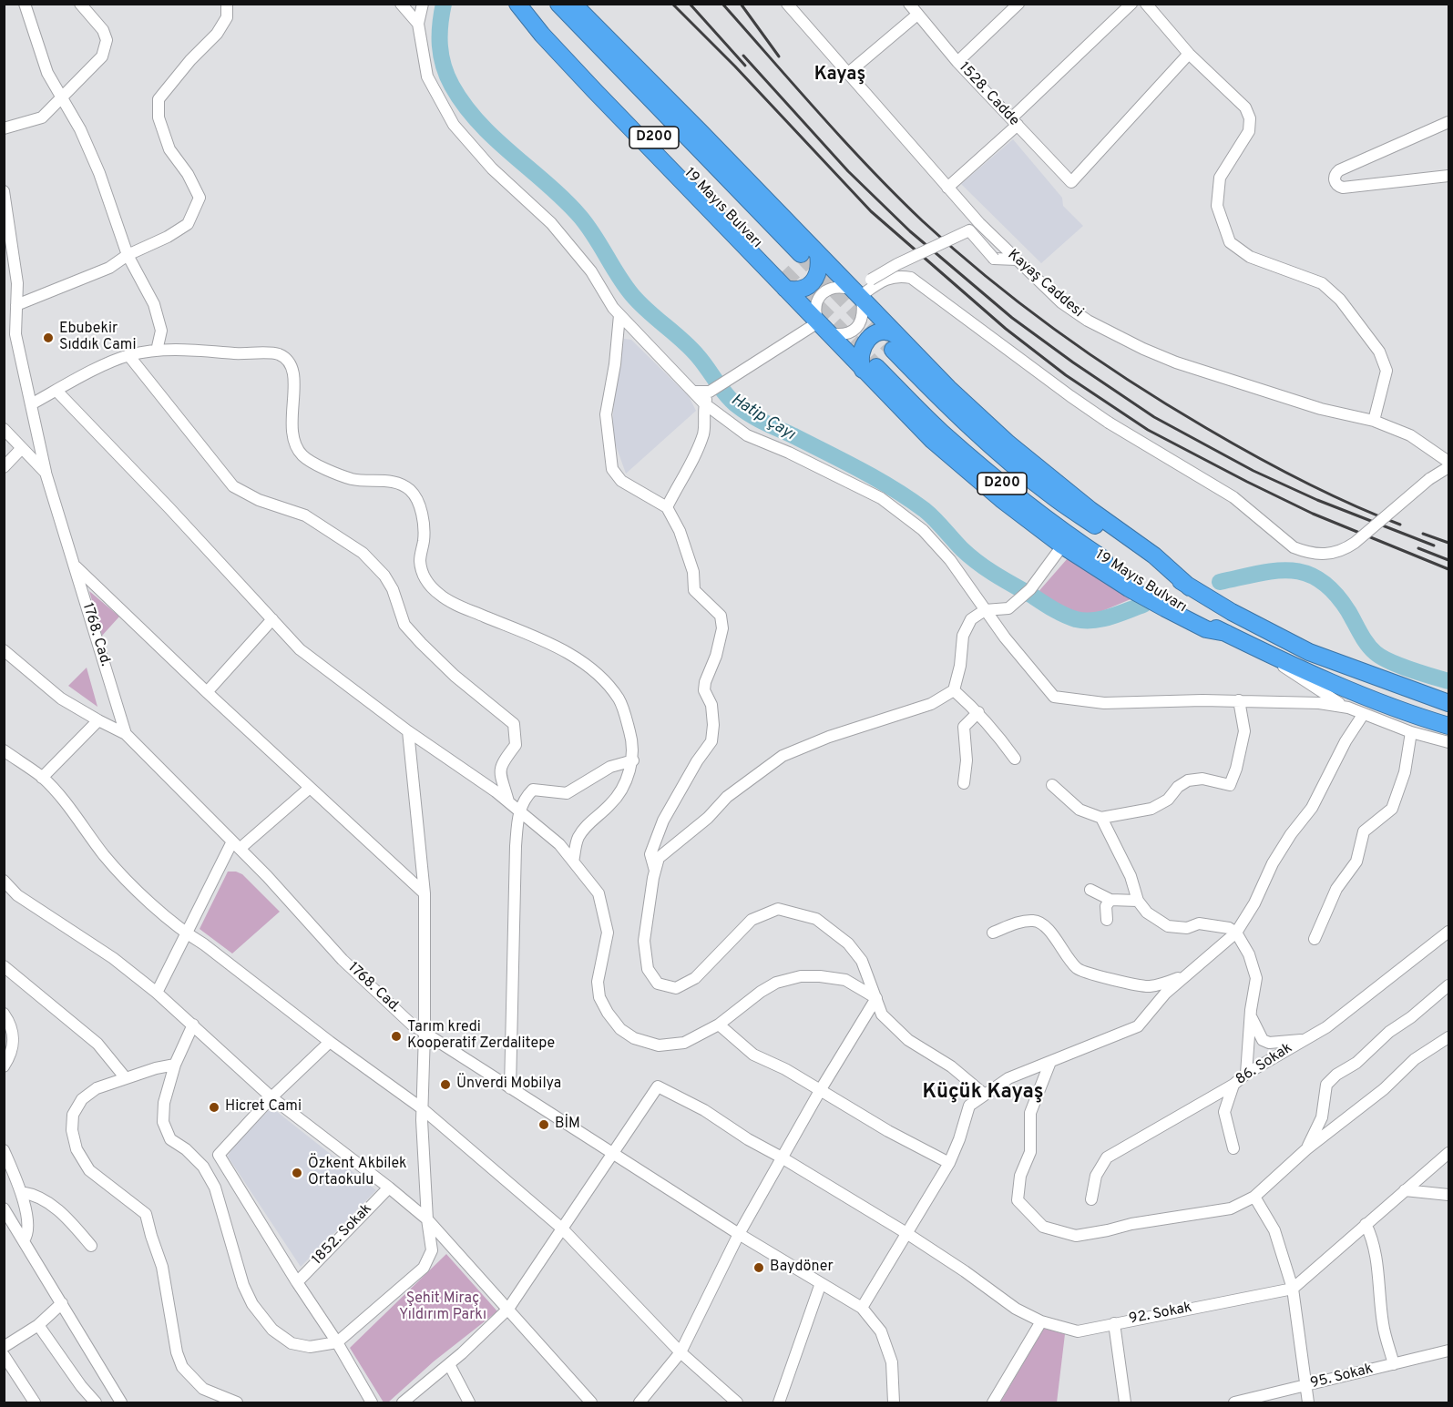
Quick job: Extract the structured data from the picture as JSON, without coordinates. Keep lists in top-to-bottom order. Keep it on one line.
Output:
{"streets":{"highway":["D200","19 Mayıs Bulvarı"],"street":["1528. Cadde","Kayaş Caddesi","1768. Cad.","86. Sokak","1852. Sokak","92. Sokak","95. Sokak"]},"crossings":[["1768. Cad.","92. Sokak"]],"districts":["Kayaş","Küçük Kayaş"],"water":["Hatip Çayı"],"parks":["Şehit Miraç Yıldırım Parkı"],"places":["Ebubekir Sıddık Cami","Tarım kredi Kooperatif Zerdalitepe","Ünverdi Mobilya","Hicret Cami","BİM","Özkent Akbilek Ortaokulu","Baydöner"]}
